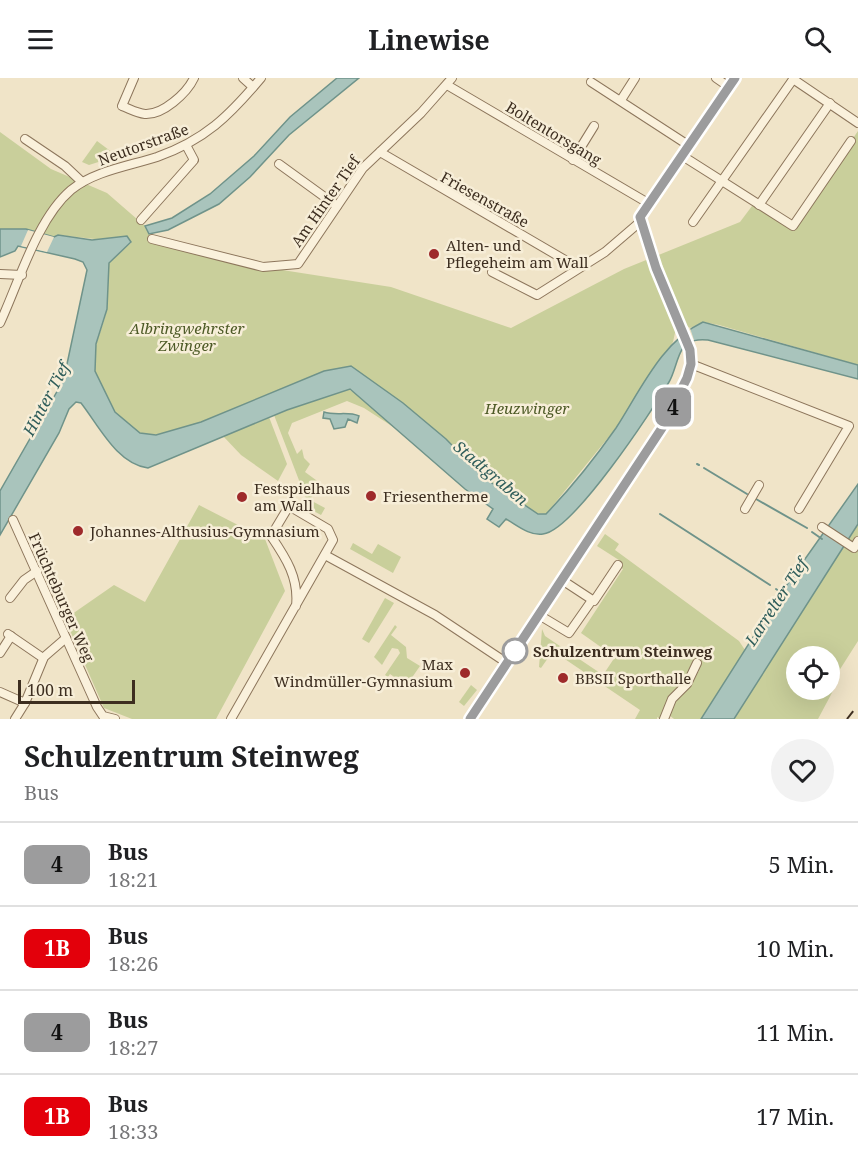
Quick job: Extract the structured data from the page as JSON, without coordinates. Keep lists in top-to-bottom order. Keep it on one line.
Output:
{"streets":{"street":["Boltentorsgang","Neutorstraße","Friesenstraße","Am Hinter Tief","Früchteburger Weg"]},"crossings":[["Boltentorsgang","Am Hinter Tief"],["Friesenstraße","Am Hinter Tief"]],"water":["Hinter Tief","Stadtgraben","Larrelter Tief"],"parks":["Albringwehrster Zwinger","Heuzwinger"],"places":["Alten- und Pflegeheim am Wall","Friesentherme","Festspielhaus am Wall","Johannes-Althusius-Gymnasium","Schulzentrum Steinweg","Max Windmüller-Gymnasium","BBSII Sporthalle"],"lines":["bus line 4"],"scale_bar":"100 m","page":{"header":"Linewise","on_map":"4","scale":"100 m","heading":["Schulzentrum Steinweg","Bus"],"list":[{"mark":"4","name":"Bus","note":"18:21","value":"5 Min."},{"mark":"1B","name":"Bus","note":"18:26","value":"10 Min."},{"mark":"4","name":"Bus","note":"18:27","value":"11 Min."},{"mark":"1B","name":"Bus","note":"18:33","value":"17 Min."}]}}
